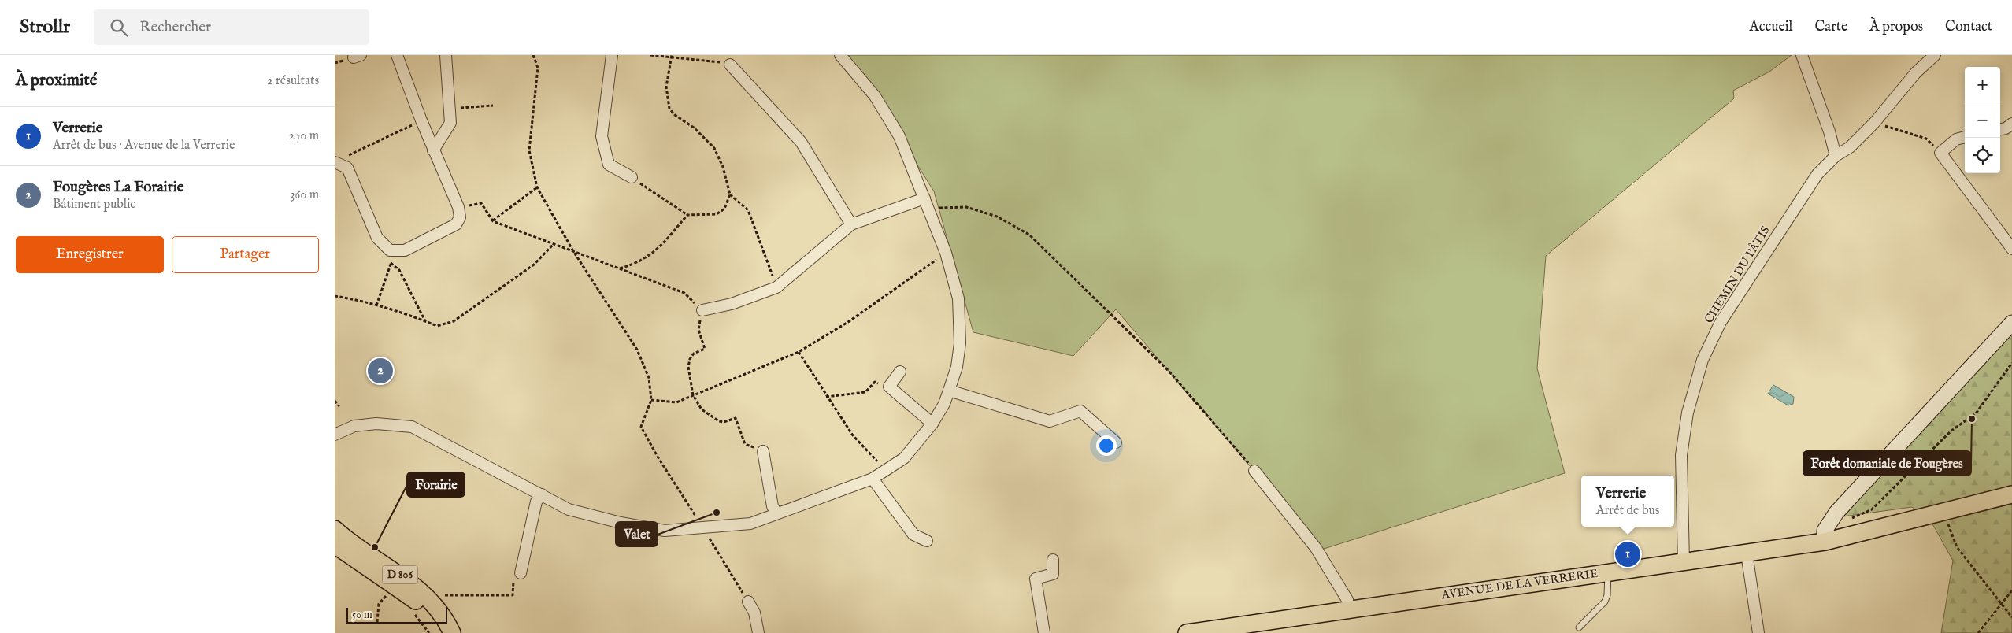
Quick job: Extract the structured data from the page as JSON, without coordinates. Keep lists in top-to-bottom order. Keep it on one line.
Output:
{"streets":{"main road":["D 806","AVENUE DE LA VERRERIE"],"street":["CHEMIN DU PÂTIS"]},"crossings":[["CHEMIN DU PÂTIS","AVENUE DE LA VERRERIE"]],"places":["Forêt domaniale de Fougères","Valet","Forairie"],"scale_bar":"50 m","page":{"header":"Strollr","search":"Rechercher","nav":["Accueil","Carte","À propos","Contact"],"heading":["À proximité","2 résultats"],"map_buttons":["+","−"],"list":[{"mark":"1","name":"Verrerie","note":"Arrêt de bus · Avenue de la Verrerie","value":"270 m"},{"mark":"2","name":"Fougères La Forairie","note":"Bâtiment public","value":"360 m"}],"buttons":["Enregistrer","Partager"],"pins":["2","1"],"popup":["Verrerie","Arrêt de bus"],"scale":"50 m"}}
